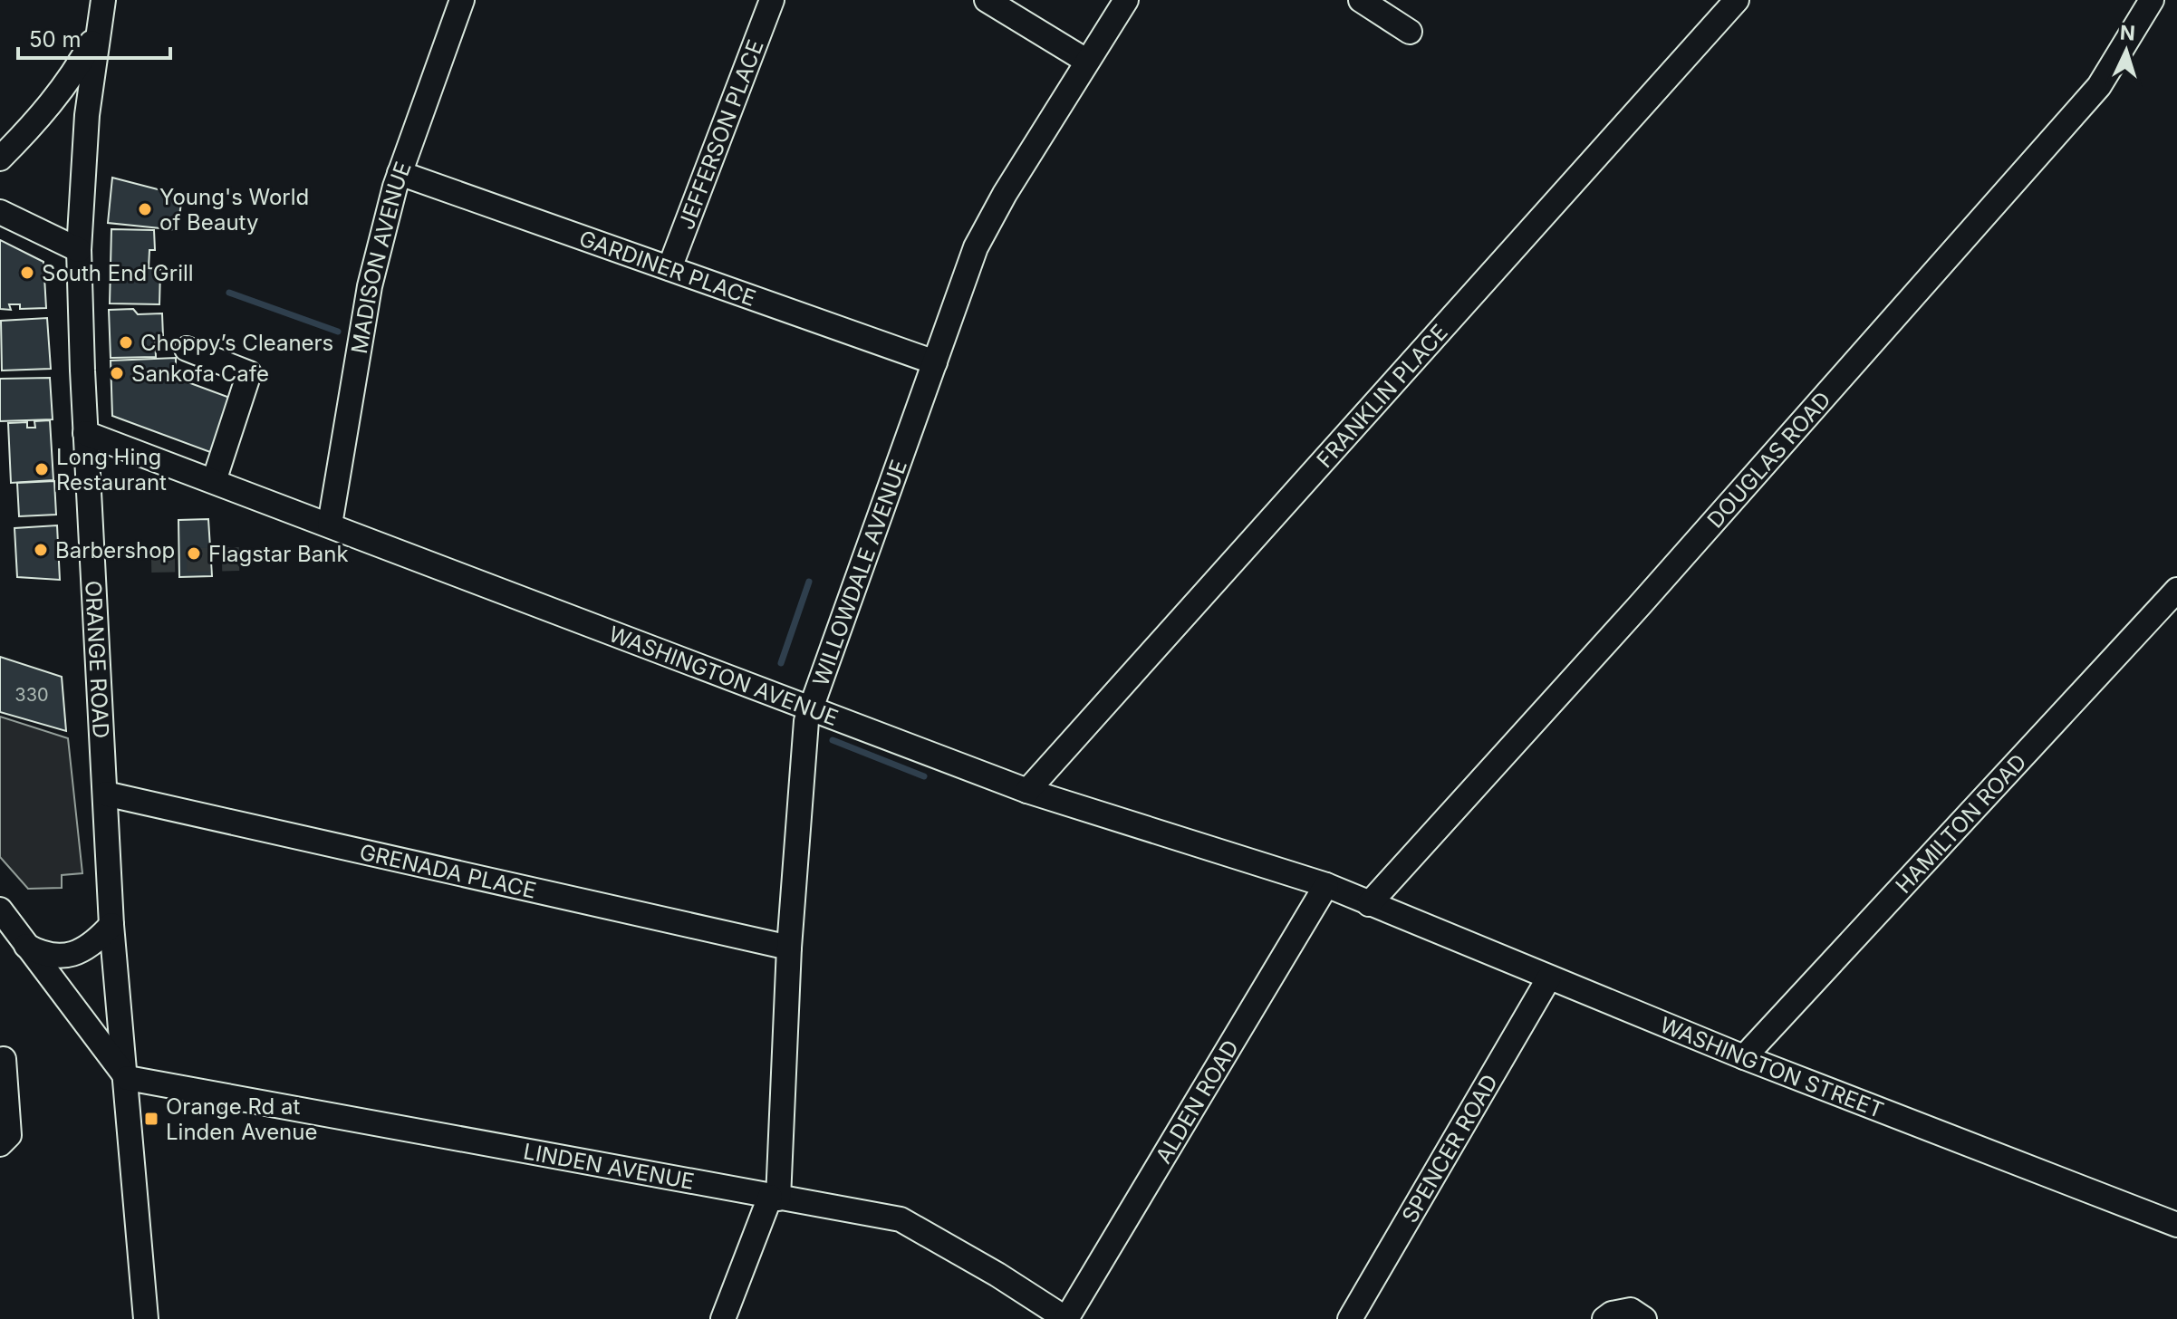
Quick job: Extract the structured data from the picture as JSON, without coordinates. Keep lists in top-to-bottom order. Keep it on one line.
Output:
{"streets":{"street":["JEFFERSON PLACE","MADISON AVENUE","GARDINER PLACE","FRANKLIN PLACE","DOUGLAS ROAD","WILLOWDALE AVENUE","ORANGE ROAD","WASHINGTON AVENUE","HAMILTON ROAD","GRENADA PLACE","WASHINGTON STREET","ALDEN ROAD","SPENCER ROAD","LINDEN AVENUE"]},"crossings":[["JEFFERSON PLACE","GARDINER PLACE"],["MADISON AVENUE","GARDINER PLACE"],["MADISON AVENUE","WASHINGTON AVENUE"],["GARDINER PLACE","WILLOWDALE AVENUE"],["FRANKLIN PLACE","WASHINGTON AVENUE"],["DOUGLAS ROAD","WASHINGTON AVENUE"],["DOUGLAS ROAD","WASHINGTON STREET"],["WILLOWDALE AVENUE","WASHINGTON AVENUE"],["WILLOWDALE AVENUE","GRENADA PLACE"],["WILLOWDALE AVENUE","LINDEN AVENUE"],["ORANGE ROAD","WASHINGTON AVENUE"],["ORANGE ROAD","GRENADA PLACE"],["ORANGE ROAD","LINDEN AVENUE"],["WASHINGTON AVENUE","WASHINGTON STREET"],["WASHINGTON AVENUE","ALDEN ROAD"],["HAMILTON ROAD","WASHINGTON STREET"],["WASHINGTON STREET","SPENCER ROAD"],["ALDEN ROAD","LINDEN AVENUE"]],"places":{"other":["Young's World of Beauty","South End Grill","Choppy’s Cleaners","Sankofa Cafe","Long Hing Restaurant","Barbershop","Flagstar Bank"],"transit":["Orange Rd at Linden Avenue"]},"house_numbers":["330"],"scale_bar":"50 m","north":"top"}
